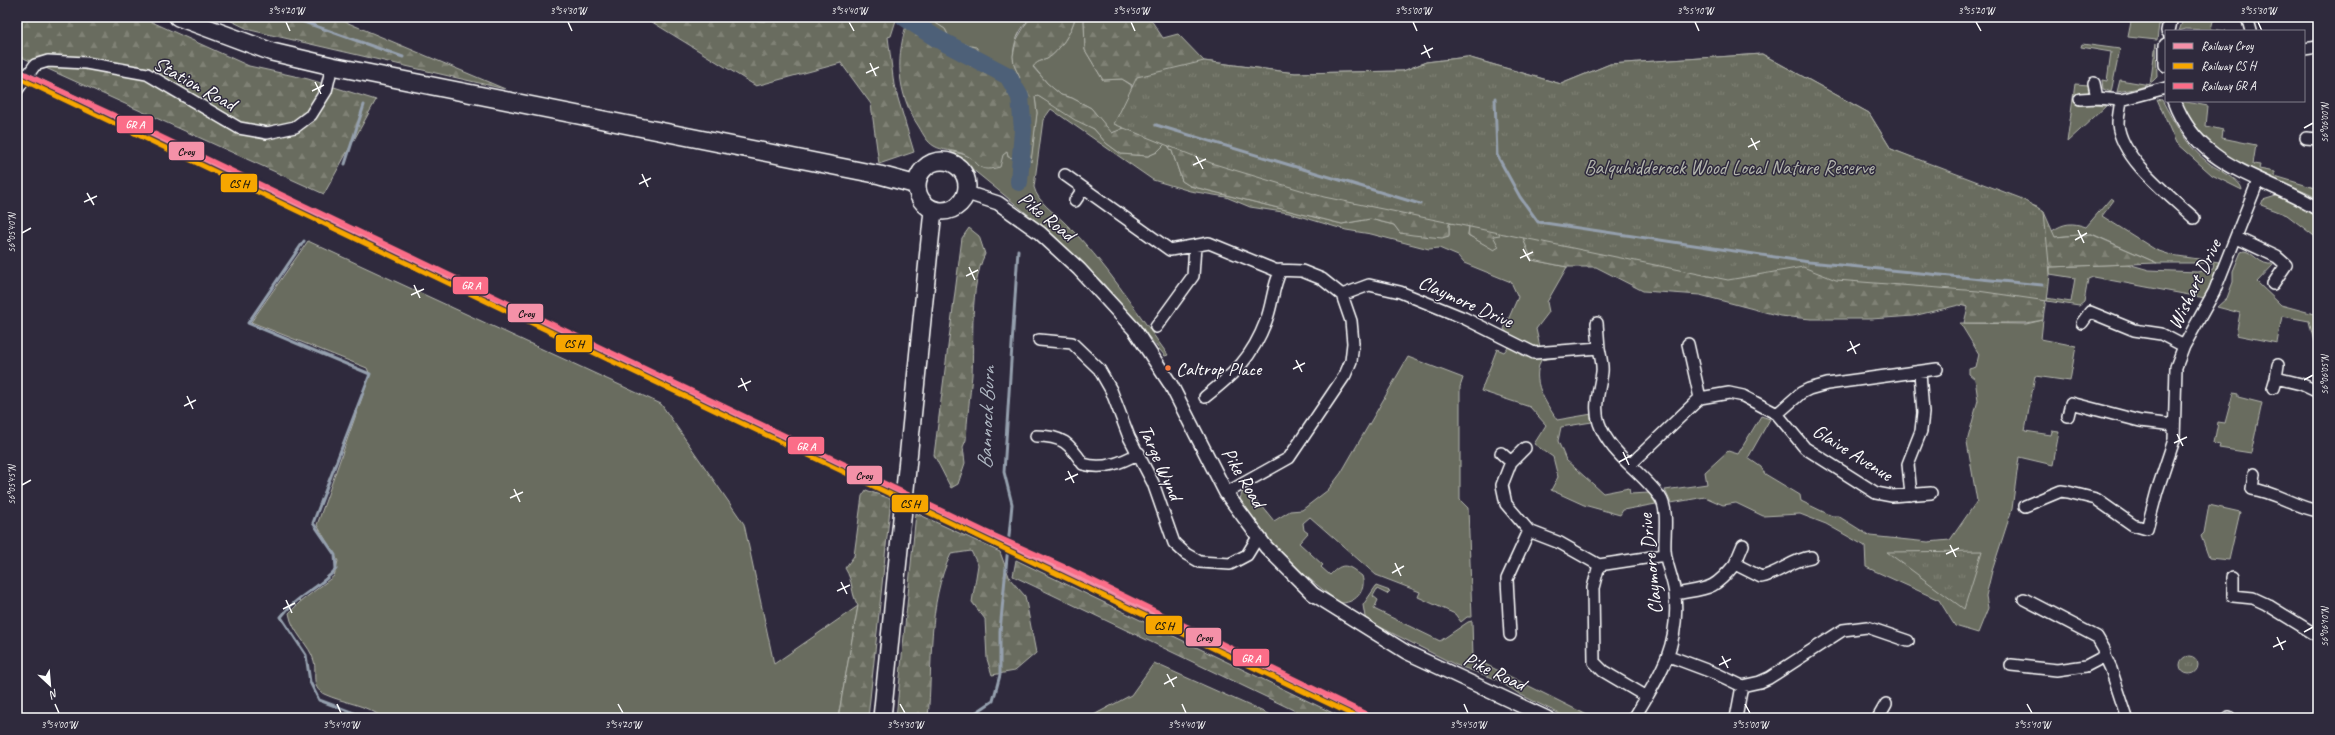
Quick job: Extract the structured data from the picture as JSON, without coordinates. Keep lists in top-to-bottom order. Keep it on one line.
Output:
{"streets":{"street":["Station Road","Pike Road","Wishart Drive","Claymore Drive","Glaive Avenue","Targe Wynd"]},"crossings":[["Pike Road","Targe Wynd"]],"water":["Bannock Burn"],"parks":["Balquhidderock Wood Local Nature Reserve"],"places":["Caltrop Place"],"lines":["rail line Croy"],"legend":["Railway Croy","Railway CS H","Railway GR A"],"north":"bottom right","coordinates":["3°54'20\"W","3°54'30\"W","3°54'40\"W","3°54'50\"W","3°55'00\"W","3°55'10\"W","3°55'20\"W","3°55'30\"W","56°06'00\"N","56°05'40\"N","56°06'05\"N","56°05'45\"N","56°06'10\"N","3°54'00\"W","3°54'10\"W"]}
